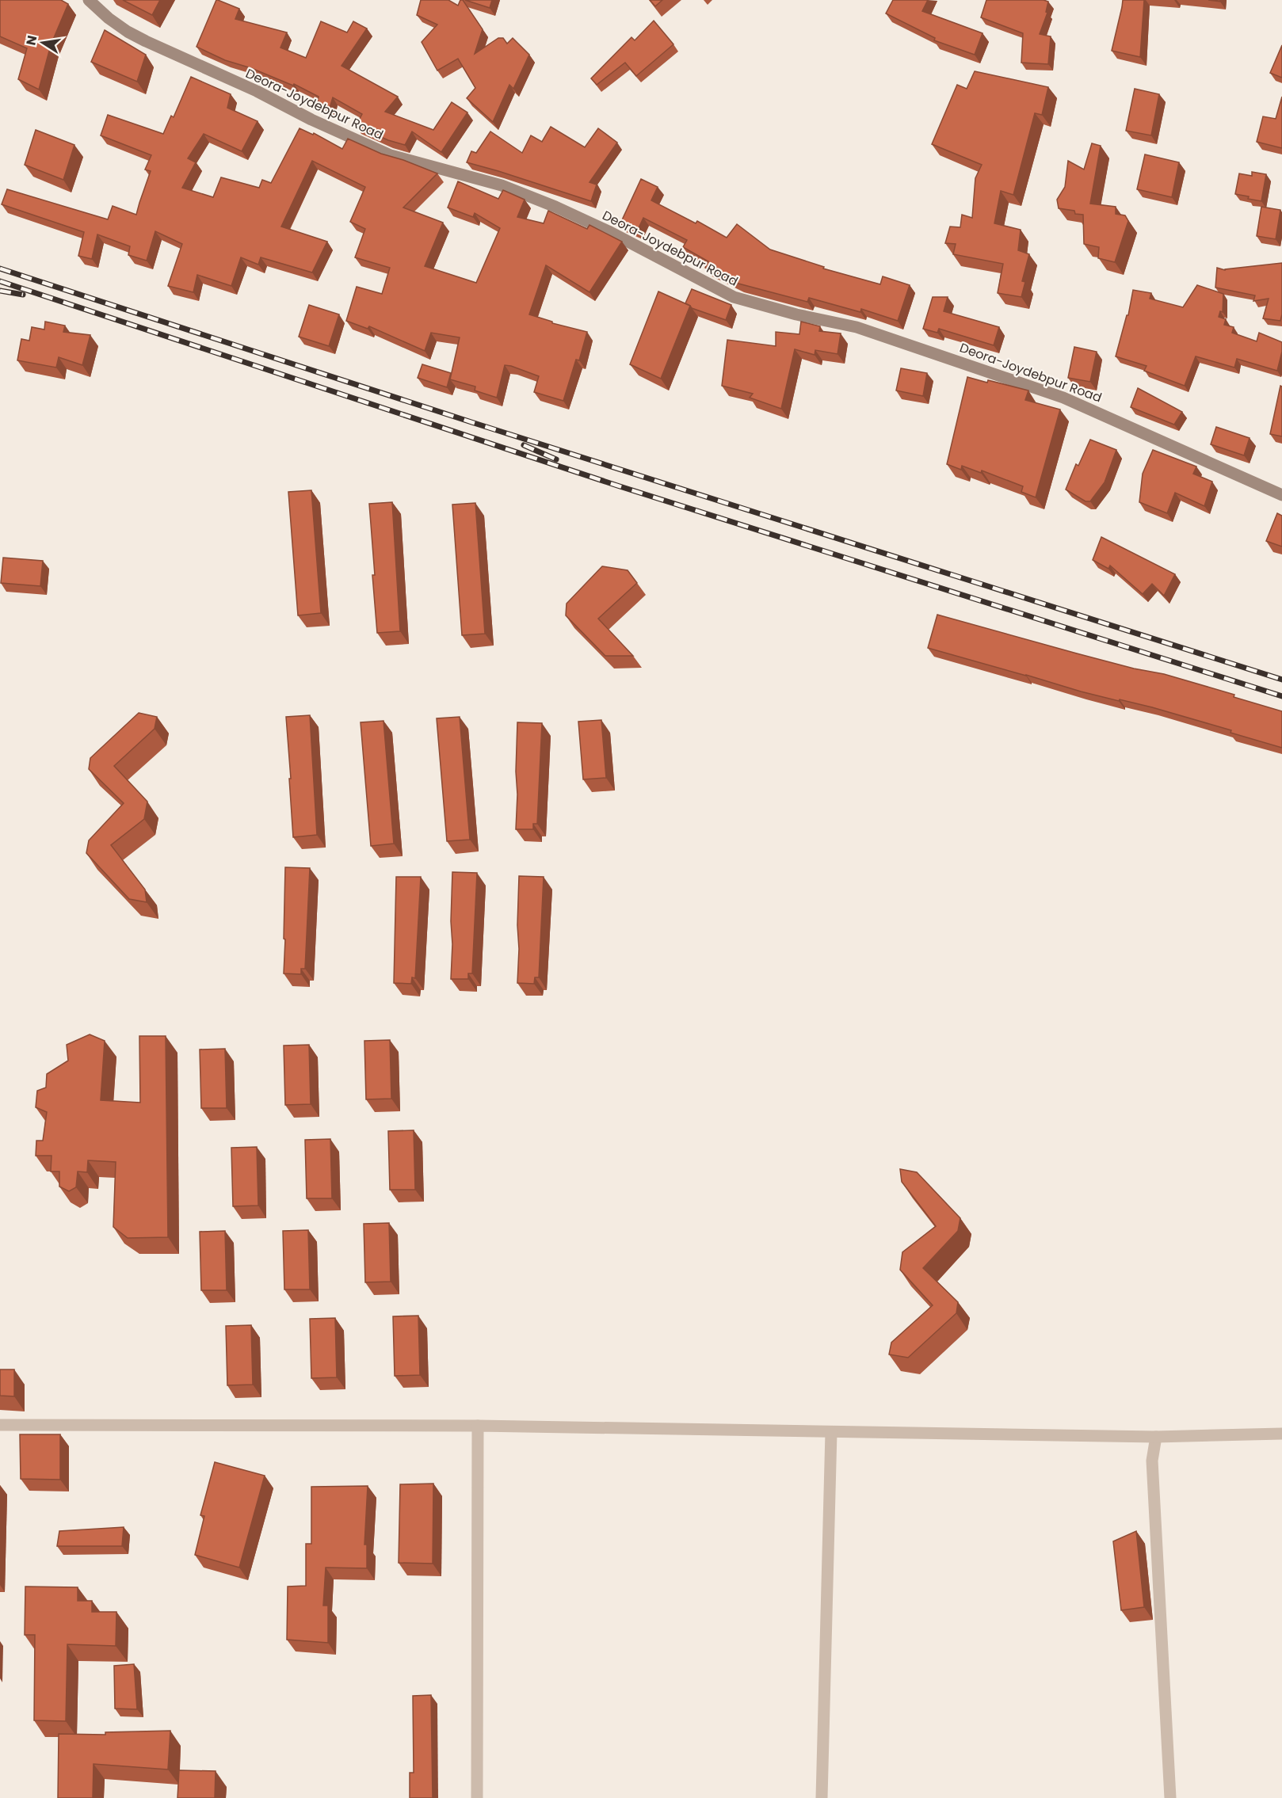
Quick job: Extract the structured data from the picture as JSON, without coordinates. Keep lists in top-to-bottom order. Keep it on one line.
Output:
{"streets":{"street":["Deora-Joydebpur Road"]},"north":"left"}
